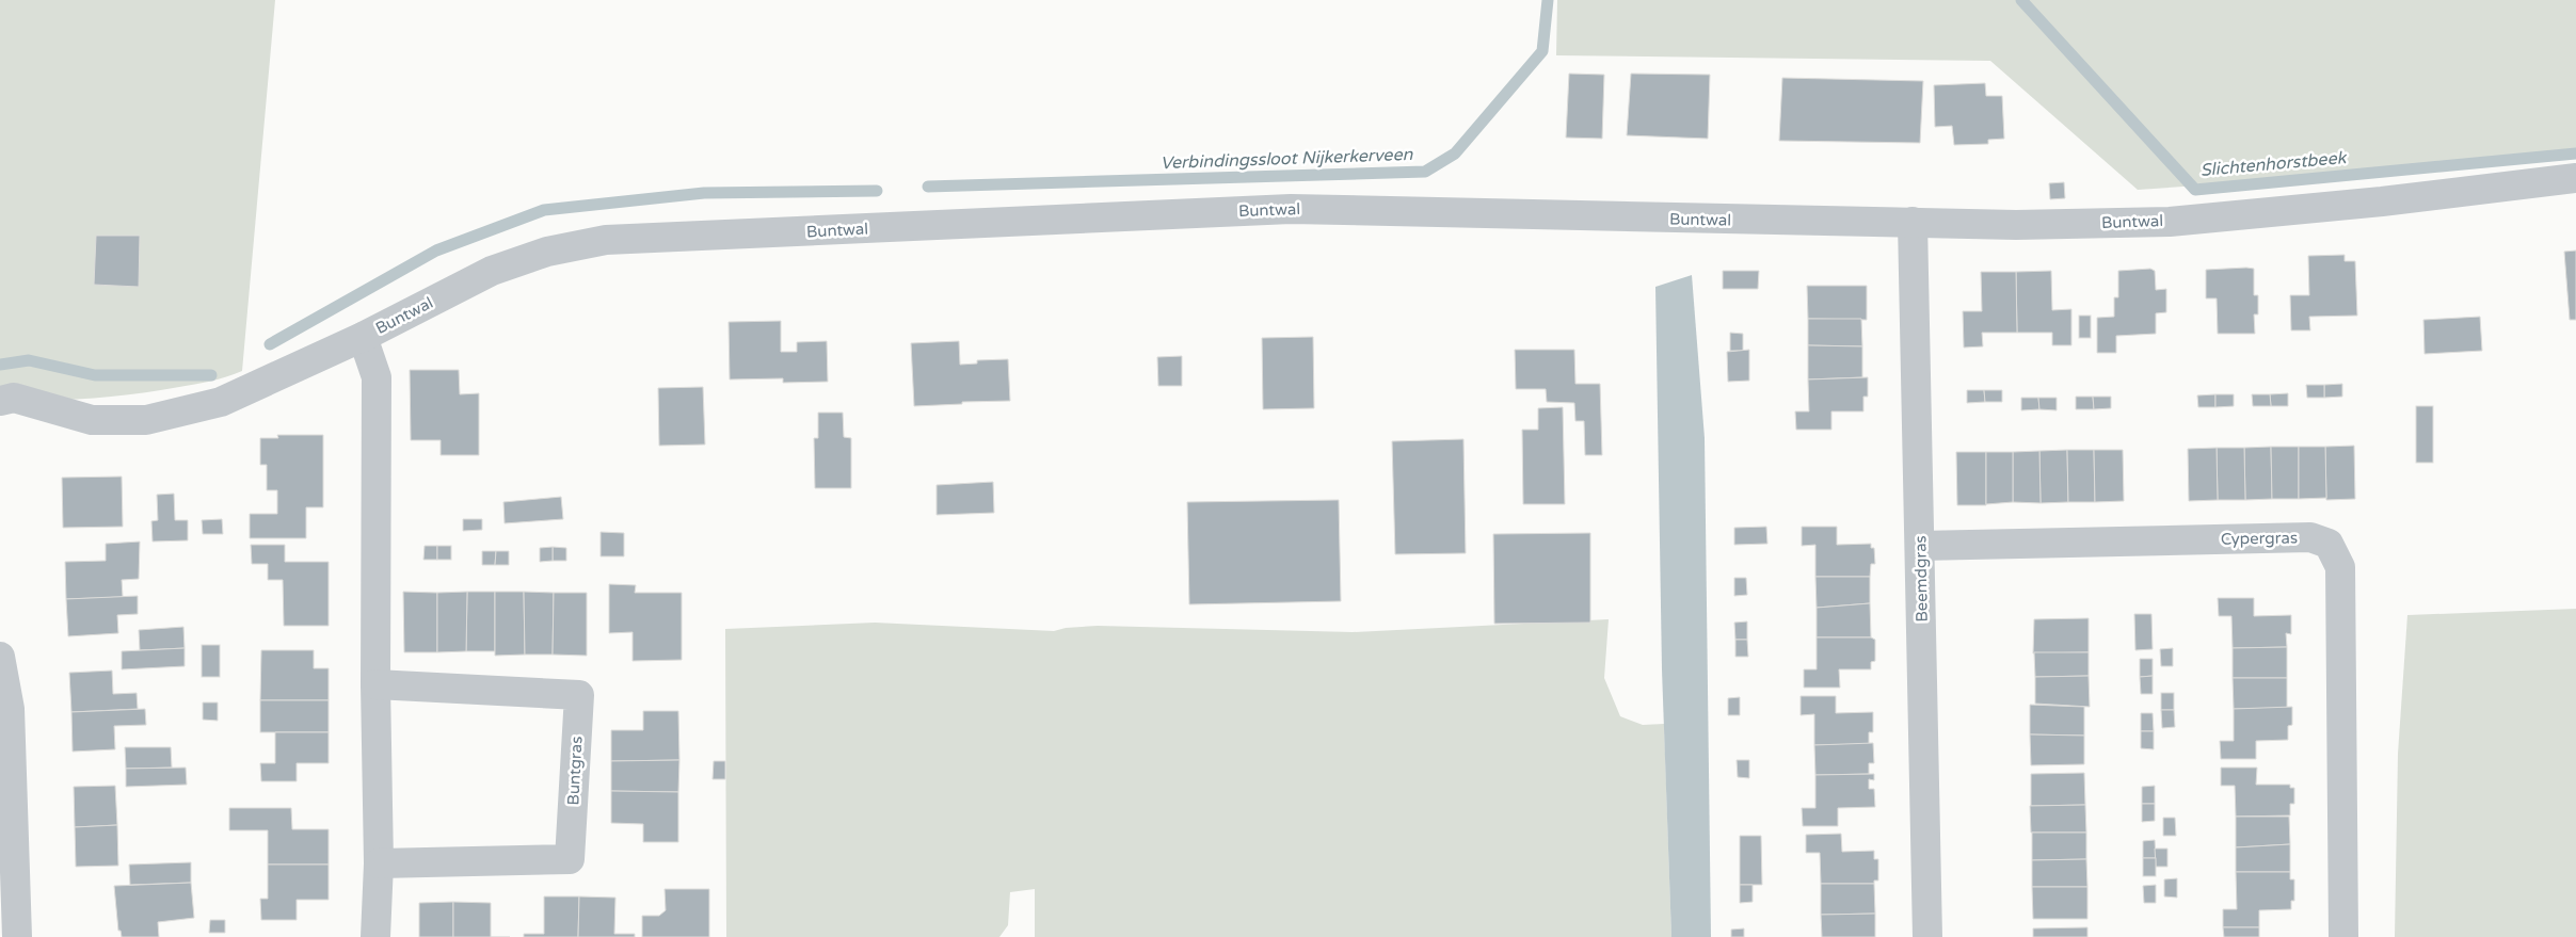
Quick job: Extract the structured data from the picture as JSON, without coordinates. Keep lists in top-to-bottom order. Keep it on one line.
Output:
{"streets":{"street":["Buntwal","Cypergras","Beemdgras","Buntgras"]},"crossings":[["Buntwal","Beemdgras"],["Cypergras","Beemdgras"]],"water":["Verbindingssloot Nijkerkerveen","Slichtenhorstbeek"]}
